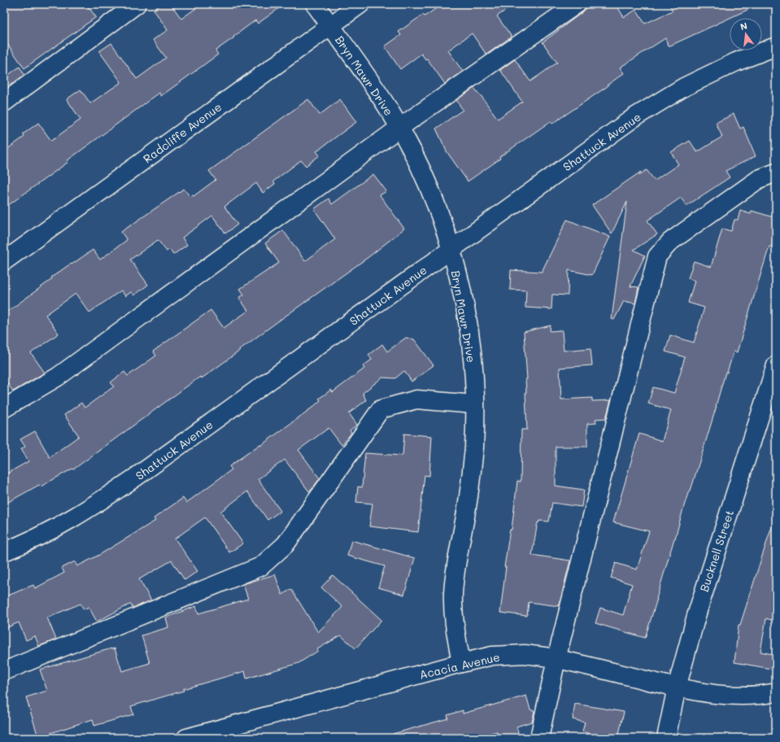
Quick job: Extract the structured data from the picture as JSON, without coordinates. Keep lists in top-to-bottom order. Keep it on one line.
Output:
{"streets":{"street":["Bryn Mawr Drive","Radcliffe Avenue","Shattuck Avenue","Bucknell Street","Acacia Avenue"]},"crossings":[["Bryn Mawr Drive","Radcliffe Avenue"],["Bryn Mawr Drive","Shattuck Avenue"],["Bryn Mawr Drive","Acacia Avenue"],["Bucknell Street","Acacia Avenue"]],"north":"top"}
